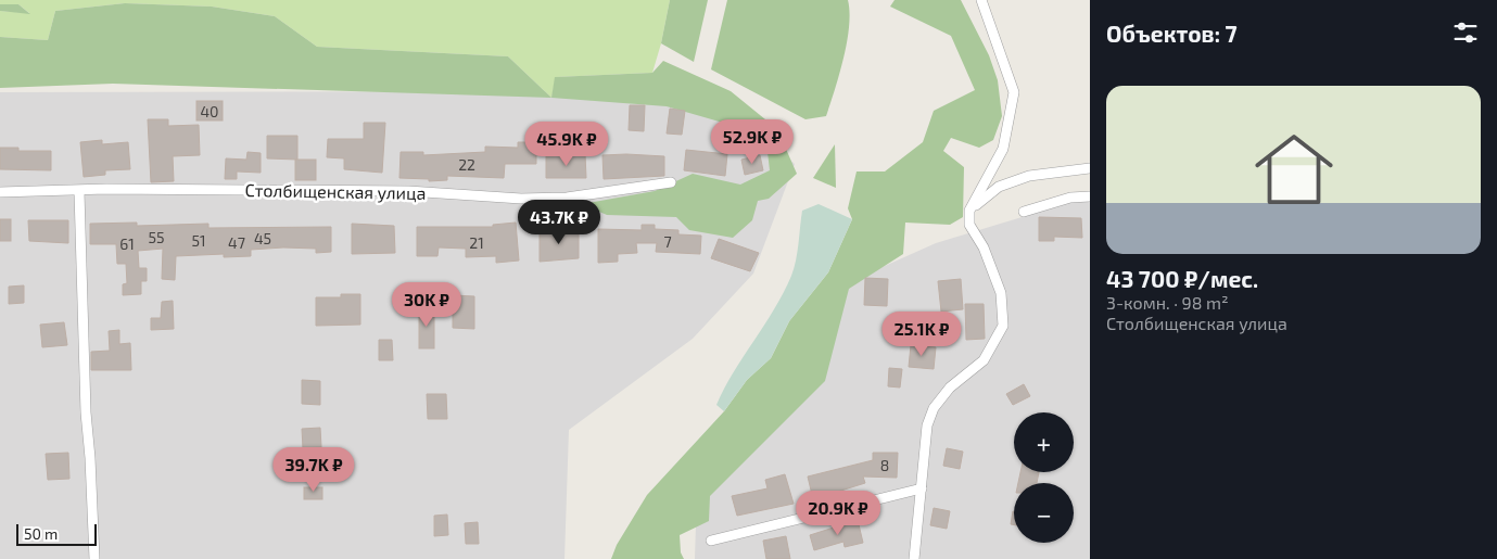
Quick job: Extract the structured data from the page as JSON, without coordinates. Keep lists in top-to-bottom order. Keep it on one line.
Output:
{"streets":{"street":["Столбищенская улица"]},"house_numbers":["40","22","55","45","51","7","47","21","61","8"],"scale_bar":"50 m","page":{"heading":"Объектов: 7","list":[{"name":"43 700 ₽/мес.","note":"3-комн. · 98 m² · Столбищенская улица"}],"price":["52.9K ₽","45.9K ₽","43.7K ₽","30K ₽","25.1K ₽","39.7K ₽","20.9K ₽"],"map_buttons":["+","−"],"scale":"50 m"}}
